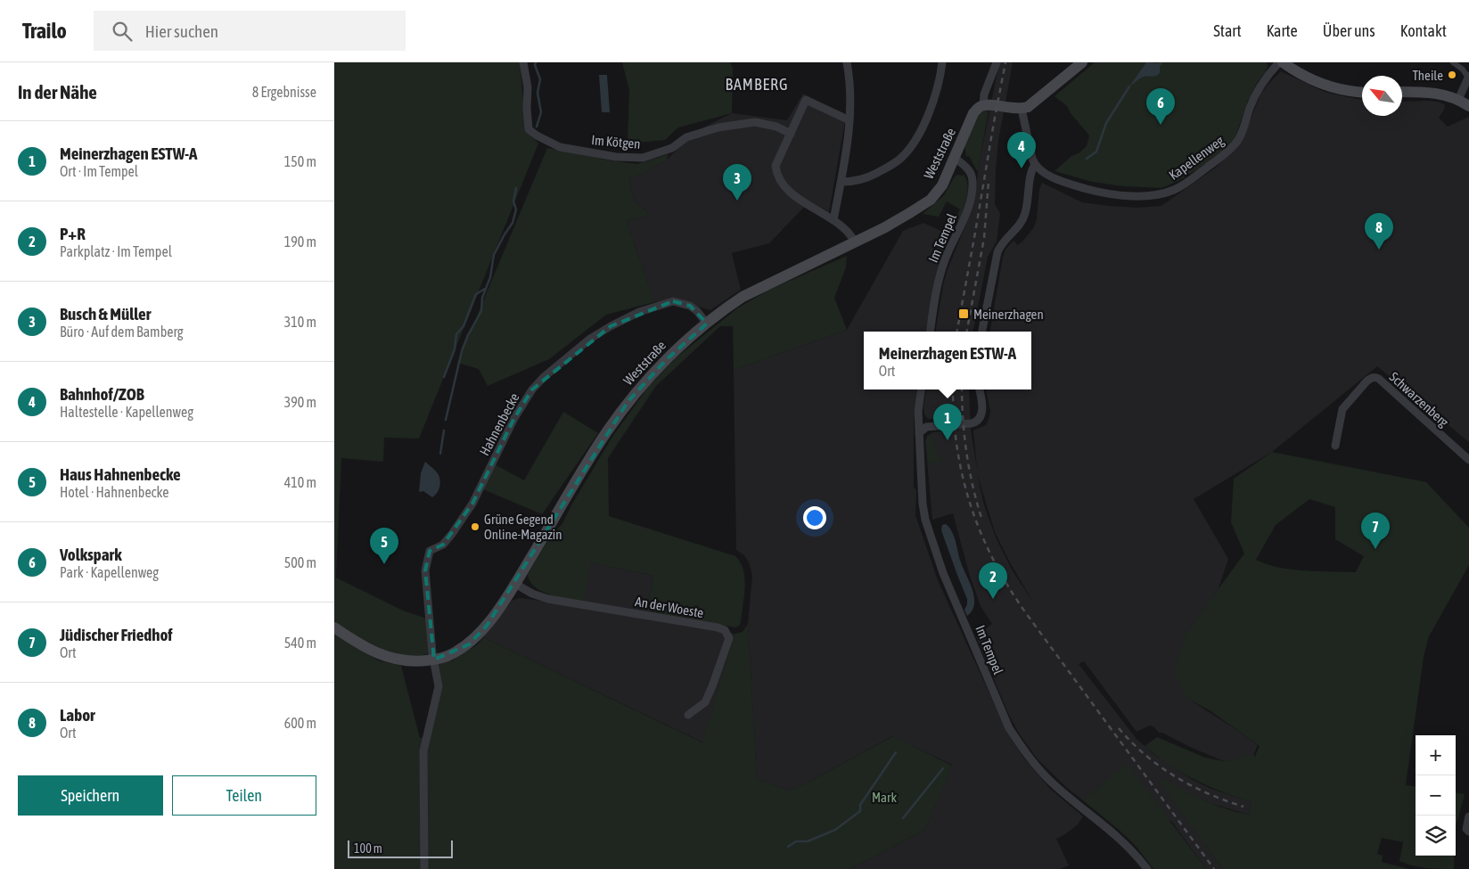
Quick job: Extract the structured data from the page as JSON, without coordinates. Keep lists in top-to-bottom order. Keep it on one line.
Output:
{"streets":{"main road":["Weststraße"],"street":["Im Kötgen","Kapellenweg","Im Tempel","Schwarzenberg","Hahnenbecke","An der Woeste"]},"crossings":[["Weststraße","Im Tempel"],["Weststraße","Hahnenbecke"],["Weststraße","An der Woeste"]],"districts":["BAMBERG"],"parks":["Mark"],"places":{"other":["Theile","Grüne Gegend Online-Magazin"],"transit":["Meinerzhagen"]},"scale_bar":"100 m","north":"top left","page":{"header":"Trailo","search":"Hier suchen","nav":["Start","Karte","Über uns","Kontakt"],"heading":["In der Nähe","8 Ergebnisse"],"pins":["6","4","3","8","1","7","5","2"],"list":[{"mark":"1","name":"Meinerzhagen ESTW-A","note":"Ort · Im Tempel","value":"150 m"},{"mark":"2","name":"P+R","note":"Parkplatz · Im Tempel","value":"190 m"},{"mark":"3","name":"Busch & Müller","note":"Büro · Auf dem Bamberg","value":"310 m"},{"mark":"4","name":"Bahnhof/ZOB","note":"Haltestelle · Kapellenweg","value":"390 m"},{"mark":"5","name":"Haus Hahnenbecke","note":"Hotel · Hahnenbecke","value":"410 m"},{"mark":"6","name":"Volkspark","note":"Park · Kapellenweg","value":"500 m"},{"mark":"7","name":"Jüdischer Friedhof","note":"Ort","value":"540 m"},{"mark":"8","name":"Labor","note":"Ort","value":"600 m"}],"popup":["Meinerzhagen ESTW-A","Ort"],"map_buttons":["+","−"],"buttons":["Speichern","Teilen"],"scale":"100 m"}}
